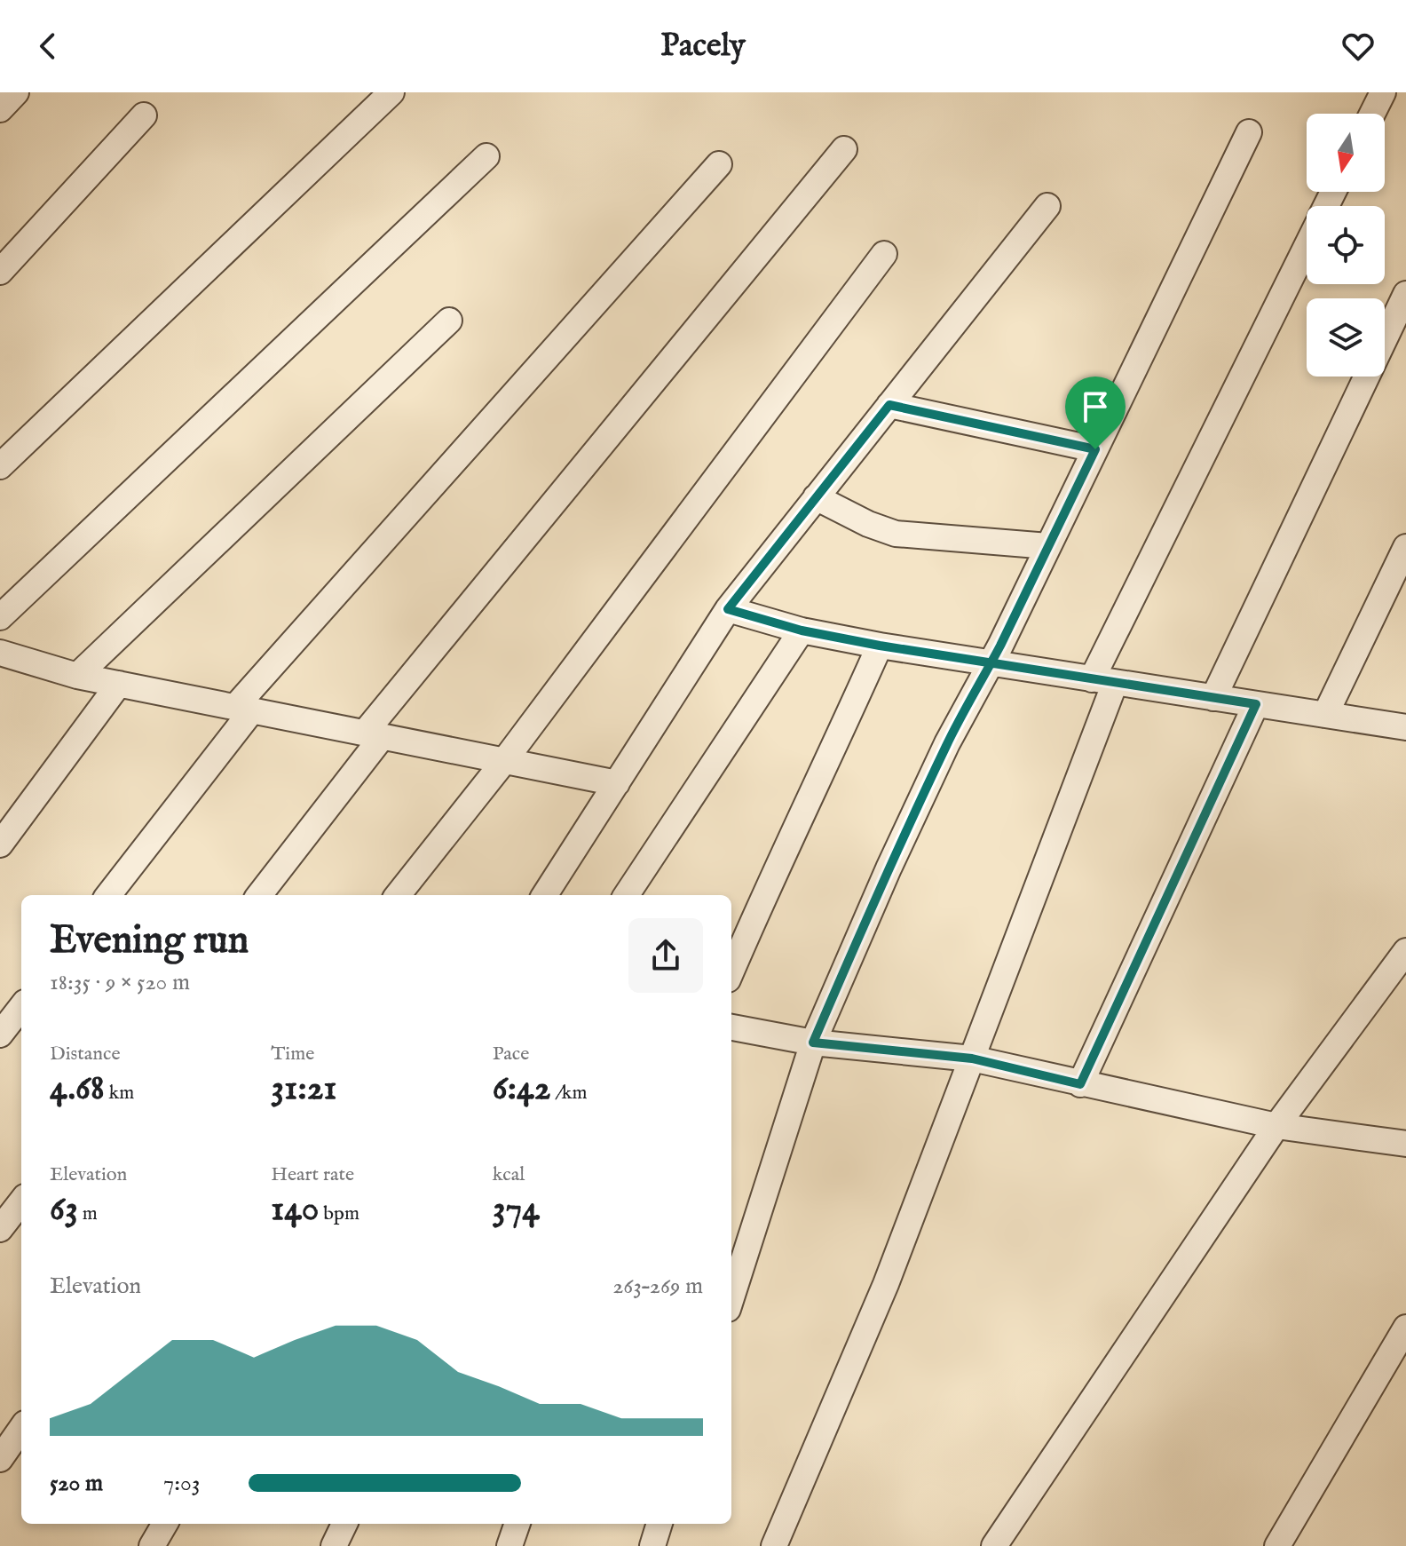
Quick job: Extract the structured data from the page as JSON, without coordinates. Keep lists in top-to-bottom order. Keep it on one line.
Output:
{"north":"bottom","page":{"header":"Pacely","heading":["Evening run","18:35 · 9 × 520 m"],"stats":[["Distance","4.68 km"],["Time","31:21"],["Pace","6:42 /km"],["Elevation","63 m"],["Heart rate","140 bpm"],["kcal","374"]],"chart":["Elevation","263–269 m"],"list":[{"name":"520 m","note":"7:03"}]}}
